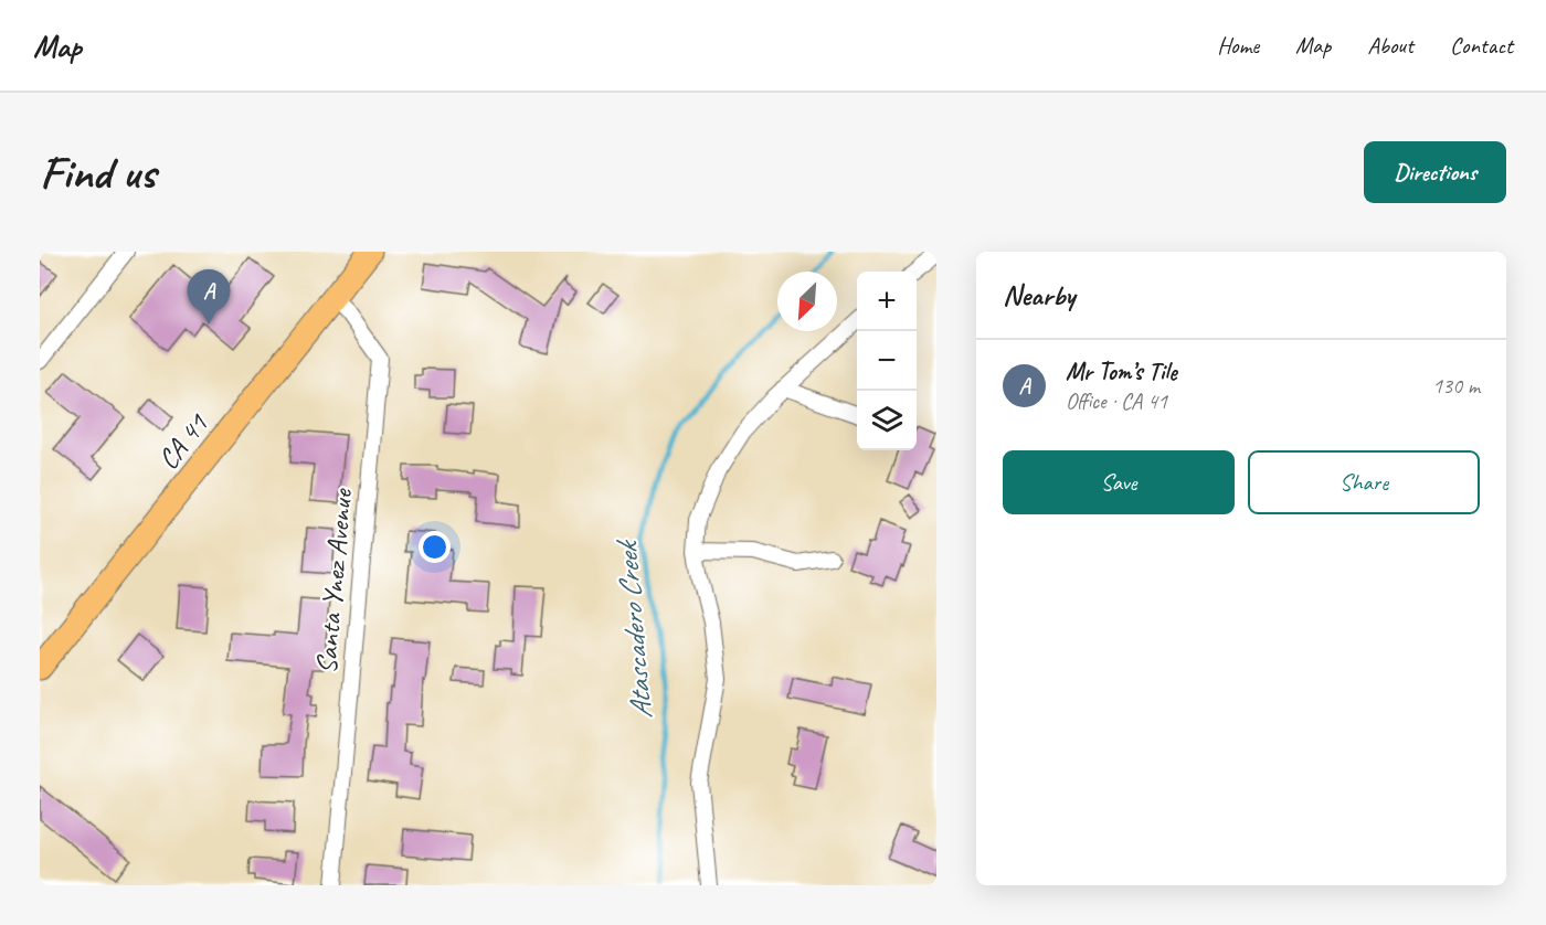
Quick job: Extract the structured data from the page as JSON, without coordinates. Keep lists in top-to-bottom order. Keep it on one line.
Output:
{"streets":{"main road":["CA 41"],"street":["Santa Ynez Avenue"]},"crossings":[["CA 41","Santa Ynez Avenue"]],"water":["Atascadero Creek"],"north":"bottom left","page":{"header":"Map","nav":["Home","Map","About","Contact"],"buttons":["Directions",["Save","Share"]],"title":"Find us","heading":"Nearby","pins":"A","map_buttons":["+","−"],"list":[{"mark":"A","name":"Mr Tom’s Tile","note":"Office · CA 41","value":"130 m"}]}}
